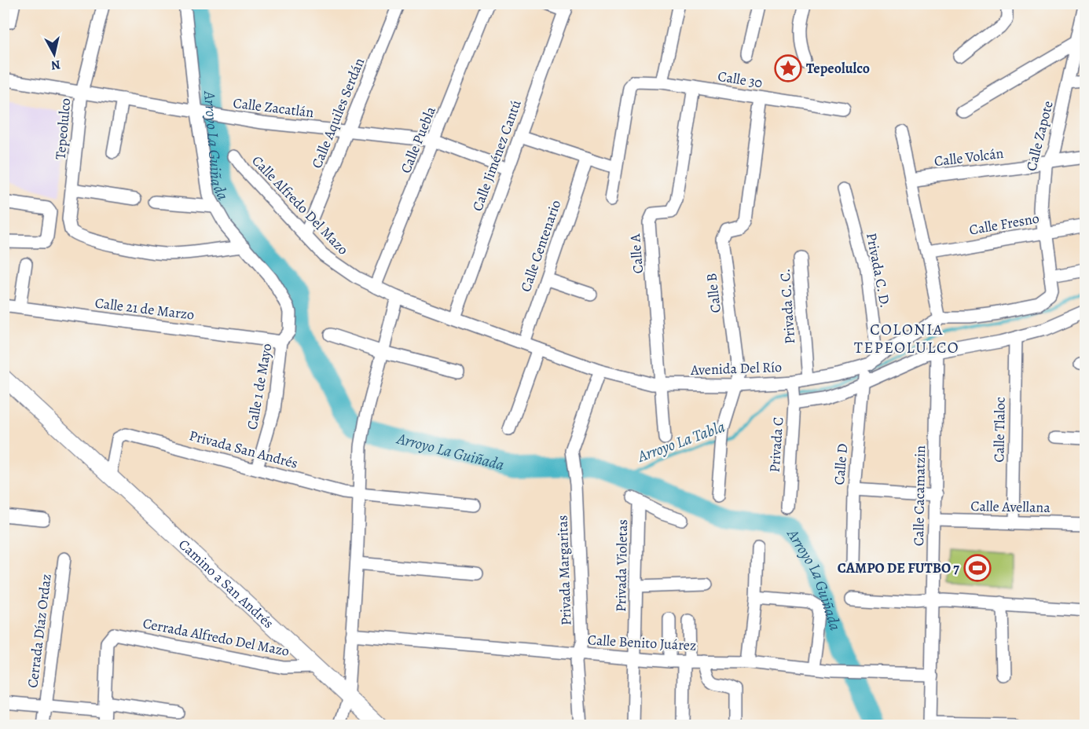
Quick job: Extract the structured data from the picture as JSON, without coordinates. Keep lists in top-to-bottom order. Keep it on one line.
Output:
{"streets":{"main road":["Camino a San Andrés"],"street":["Calle 30","Calle Zacatlán","Calle Aquiles Serdán","Tepeolulco","Calle Zapote","Calle Puebla","Calle Jiménez Cantú","Calle Volcán","Calle Alfredo Del Mazo","Calle Fresno","Calle Centenario","Calle A","Privada C. D.","Calle B","Privada C. C.","Calle 21 de Marzo","Avenida Del Río","Calle 1 de Mayo","Calle Tlaloc","Privada C","Privada San Andrés","Calle D","Calle Cacamatzin","Calle Avellana","Privada Violetas","Privada Margaritas","Cerrada Díaz Ordaz","Cerrada Alfredo Del Mazo","Calle Benito Juárez"]},"crossings":[["Calle 30","Calle A"],["Calle 30","Calle B"],["Calle Zacatlán","Calle Aquiles Serdán"],["Calle Zacatlán","Tepeolulco"],["Calle Zacatlán","Calle Puebla"],["Calle Zacatlán","Calle Jiménez Cantú"],["Calle Zacatlán","Calle 1 de Mayo"],["Calle Aquiles Serdán","Calle Alfredo Del Mazo"],["Tepeolulco","Calle 1 de Mayo"],["Calle Zapote","Calle Volcán"],["Calle Zapote","Calle Fresno"],["Calle Zapote","Avenida Del Río"],["Calle Puebla","Calle Alfredo Del Mazo"],["Calle Jiménez Cantú","Avenida Del Río"],["Calle Alfredo Del Mazo","Avenida Del Río"],["Calle Centenario","Avenida Del Río"],["Calle A","Avenida Del Río"],["Privada C. D.","Avenida Del Río"],["Calle B","Avenida Del Río"],["Privada C. C.","Avenida Del Río"],["Calle 21 de Marzo","Calle 1 de Mayo"],["Avenida Del Río","Privada C"],["Avenida Del Río","Calle D"],["Avenida Del Río","Privada Margaritas"],["Calle 1 de Mayo","Privada San Andrés"],["Calle Tlaloc","Calle Avellana"],["Privada San Andrés","Camino a San Andrés"],["Calle Cacamatzin","Calle Avellana"],["Calle Cacamatzin","Calle Benito Juárez"],["Privada Violetas","Calle Benito Juárez"],["Privada Margaritas","Calle Benito Juárez"],["Camino a San Andrés","Cerrada Alfredo Del Mazo"]],"districts":["COLONIA TEPEOLULCO"],"water":["Arroyo La Guiñada","Arroyo La Tabla"],"places":{"place":["Tepeolulco"],"sports":["CAMPO DE FUTBO 7"]},"north":"bottom"}
